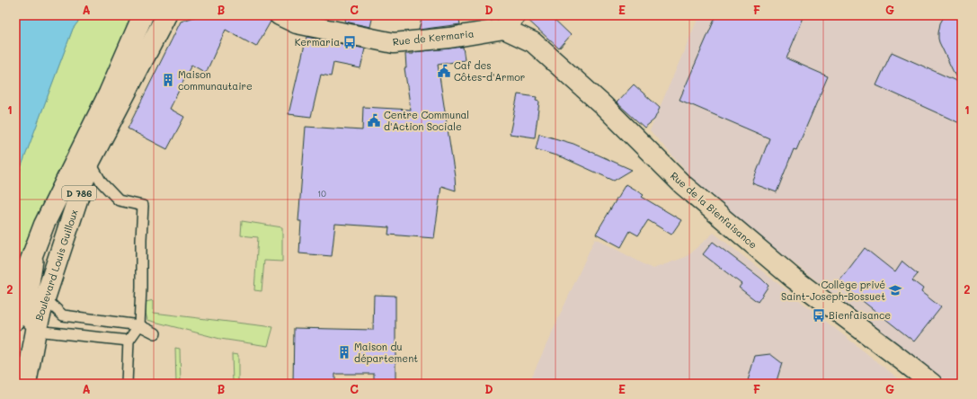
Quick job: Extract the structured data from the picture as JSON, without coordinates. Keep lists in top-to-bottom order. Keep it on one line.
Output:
{"streets":{"street":["Rue de Kermaria","D 786","Rue de la Bienfaisance","Boulevard Louis Guilloux"]},"crossings":[["Rue de Kermaria","Rue de la Bienfaisance"]],"places":{"bus stop":["Kermaria","Bienfaisance"],"public building":["Caf des Côtes-d'Armor","Centre Communal d'Action Sociale"],"building":["Maison communautaire","Maison du département"],"school or university":["Collège privé Saint-Joseph-Bossuet"]},"house_numbers":["10"],"grid":{"columns":["A","B","C","D","E","F","G"],"rows":["1","2"]}}
